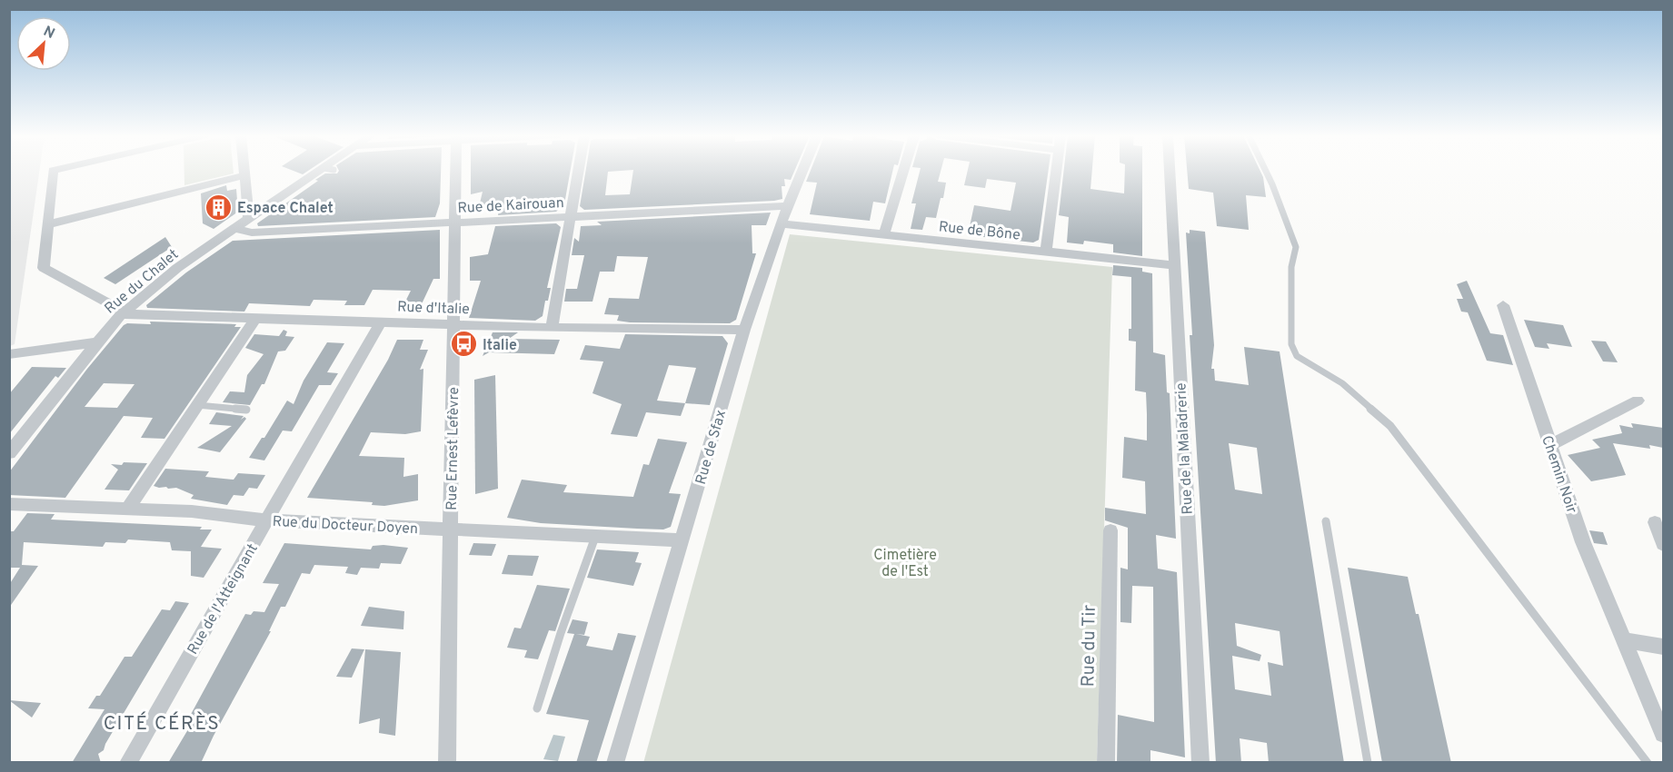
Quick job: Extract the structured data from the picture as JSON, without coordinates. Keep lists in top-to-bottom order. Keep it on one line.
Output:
{"streets":{"street":["Rue de Kairouan","Rue de Bône","Rue du Chalet","Rue d'Italie","Rue de Sfax","Rue Ernest Lefèvre","Rue de la Maladrerie","Chemin Noir","Rue du Docteur Doyen","Rue de l'Atteignant","Rue du Tir"]},"crossings":[["Rue de Kairouan","Rue du Chalet"],["Rue de Kairouan","Rue de Sfax"],["Rue de Kairouan","Rue Ernest Lefèvre"],["Rue de Bône","Rue de Sfax"],["Rue de Bône","Rue de la Maladrerie"],["Rue du Chalet","Rue d'Italie"],["Rue d'Italie","Rue de Sfax"],["Rue d'Italie","Rue Ernest Lefèvre"],["Rue d'Italie","Rue de l'Atteignant"],["Rue de Sfax","Rue du Docteur Doyen"],["Rue Ernest Lefèvre","Rue du Docteur Doyen"],["Rue du Docteur Doyen","Rue de l'Atteignant"]],"districts":["CITÉ CÉRÈS"],"parks":["Cimetière de l'Est"],"places":{"building":["Espace Chalet"],"bus stop":["Italie"]},"north":"top right"}
